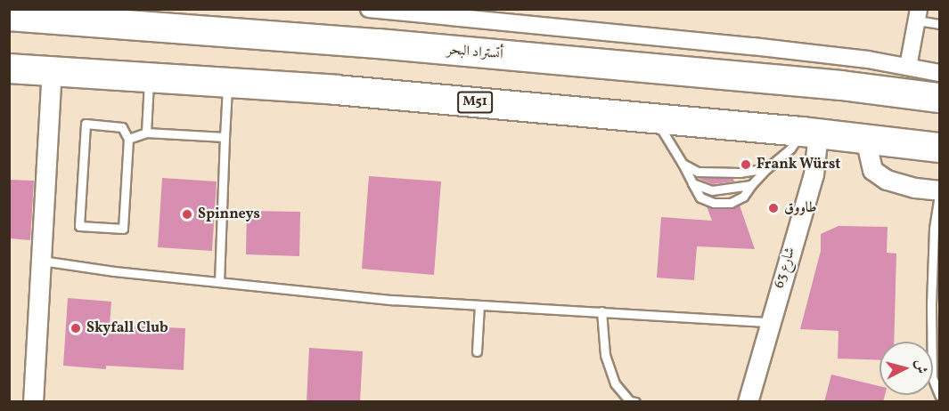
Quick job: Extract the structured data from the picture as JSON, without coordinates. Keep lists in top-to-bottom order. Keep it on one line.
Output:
{"streets":{"highway":["أتستراد البحر","M51"],"street":["شارع 63"]},"crossings":[["M51","شارع 63"]],"places":["Frank Würst","طاووق","Spinneys","Skyfall Club"],"north":"right"}
